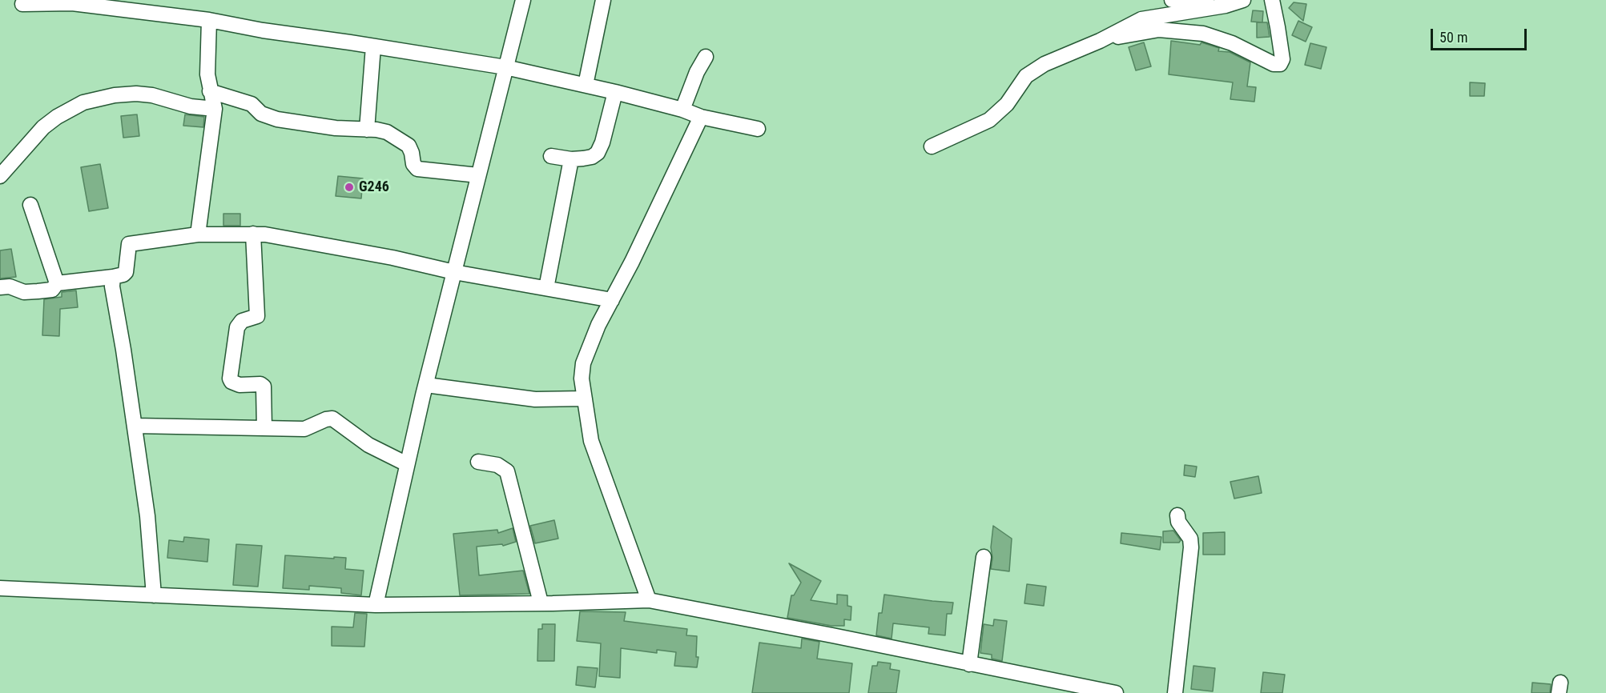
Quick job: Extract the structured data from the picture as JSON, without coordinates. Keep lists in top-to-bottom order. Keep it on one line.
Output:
{"places":["G246"],"scale_bar":"50 m"}
